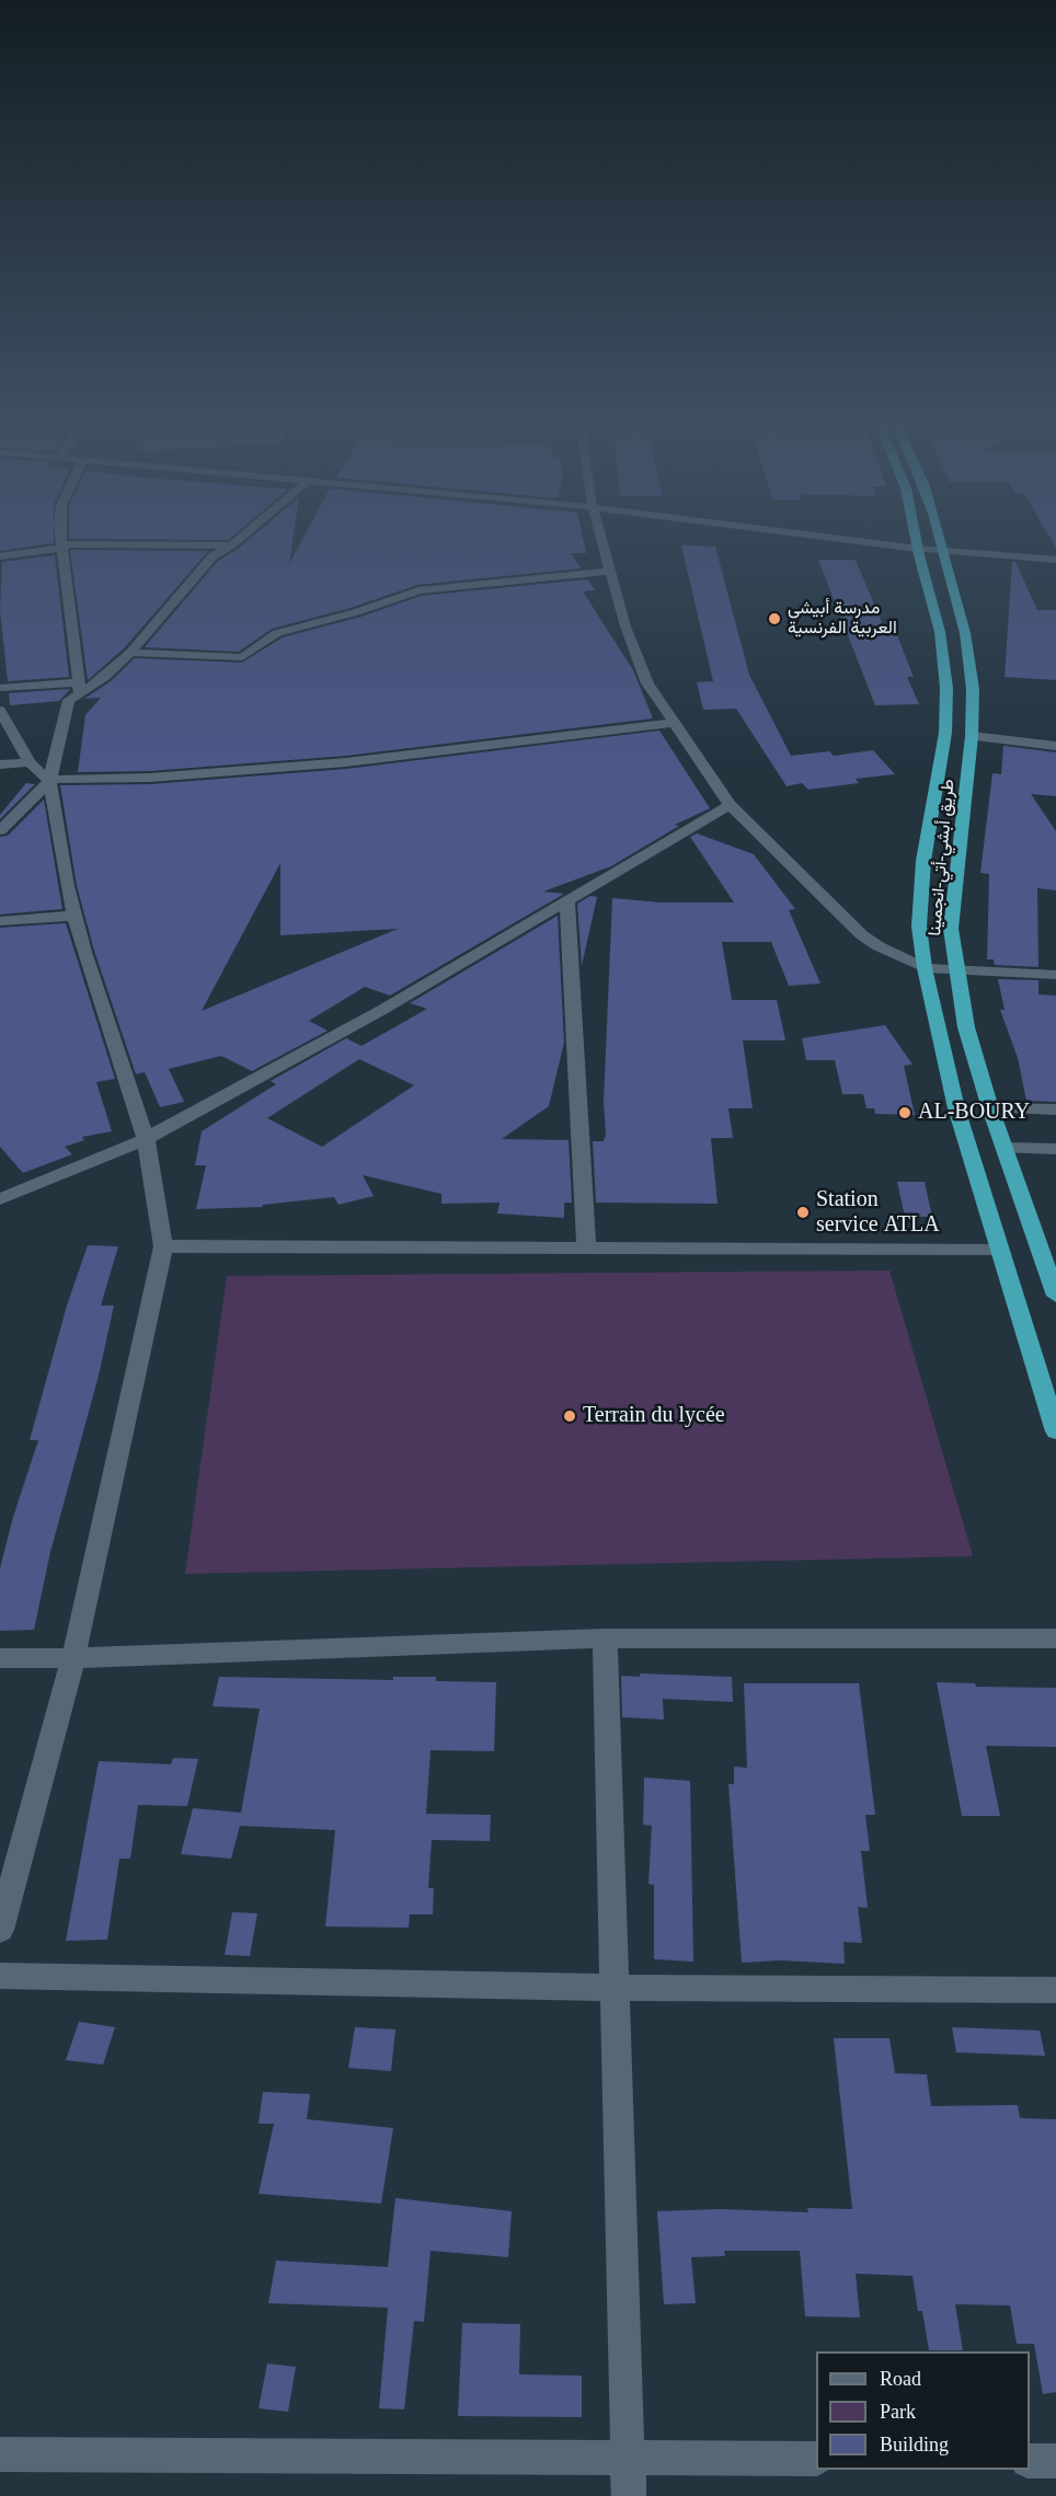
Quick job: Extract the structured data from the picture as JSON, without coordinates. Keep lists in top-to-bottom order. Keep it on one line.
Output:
{"streets":{"highway":["طريق أبشي-أتي-انجمينا"]},"places":["مدرسة أبيشي العربية الفرنسية","AL-BOURY","Station service ATLA","Terrain du lycée"],"legend":["Road","Park","Building"]}
